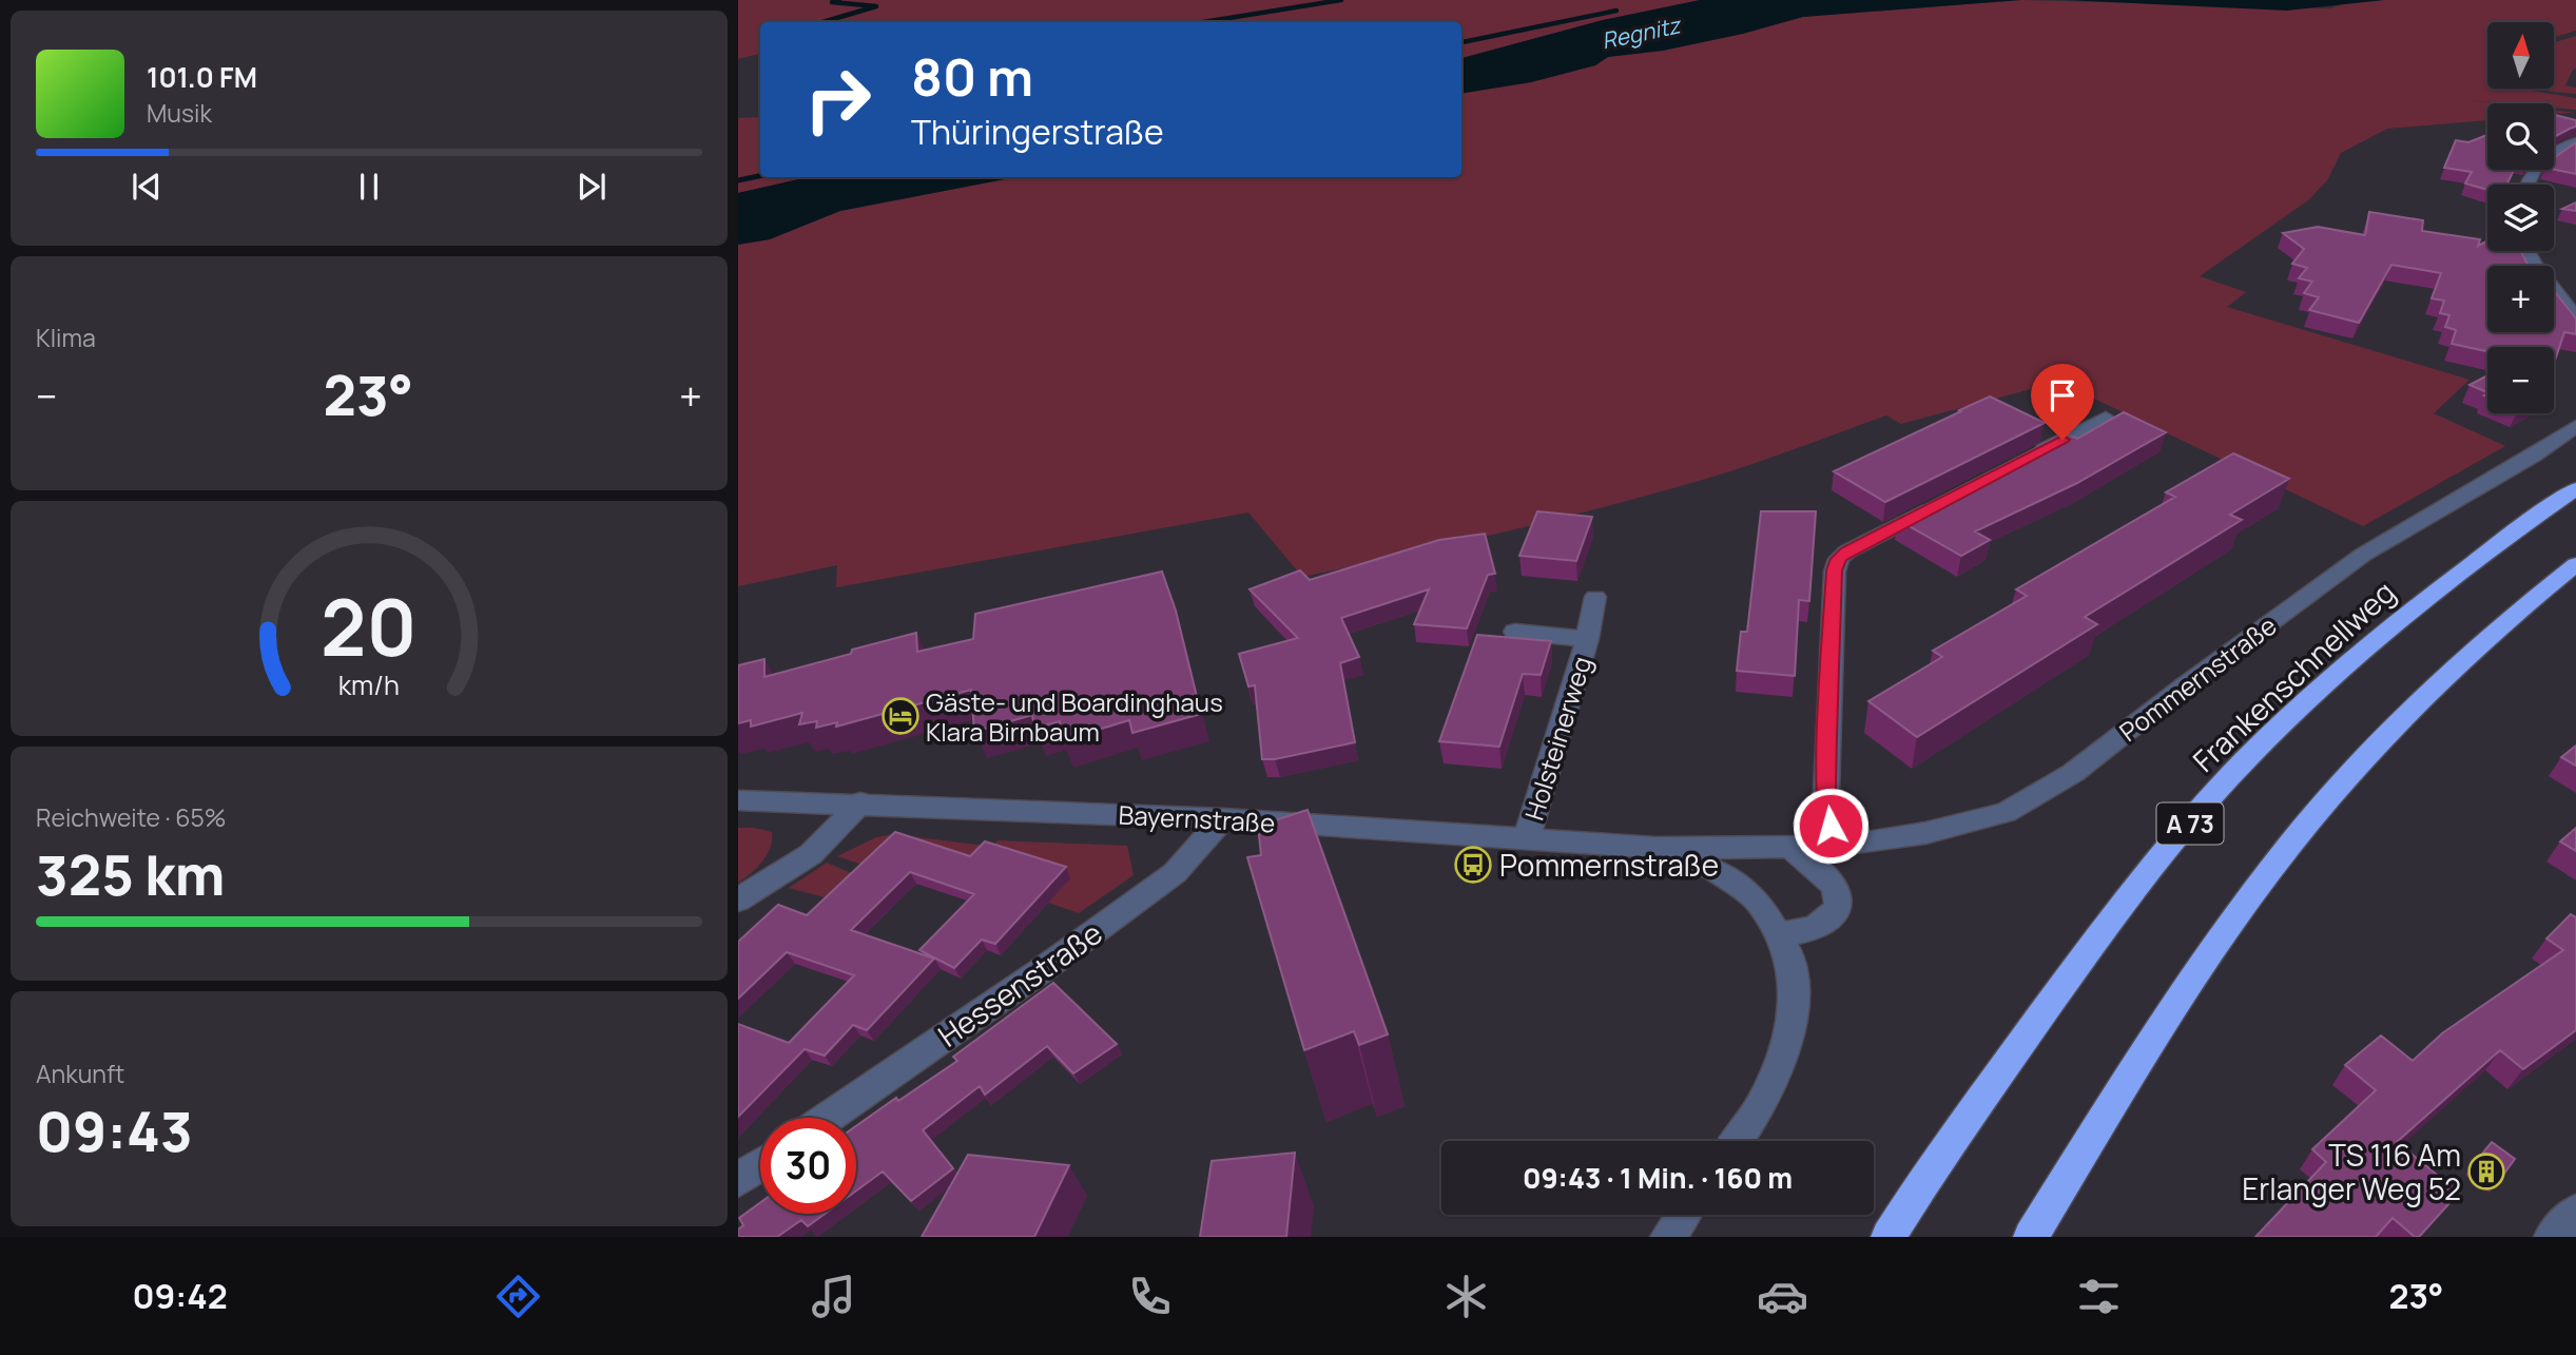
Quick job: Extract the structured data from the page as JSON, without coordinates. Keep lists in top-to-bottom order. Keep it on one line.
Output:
{"streets":{"highway":["Frankenschnellweg","A 73"],"street":["Pommernstraße","Holsteinerweg","Bayernstraße","Hessenstraße"]},"crossings":[["Pommernstraße","Bayernstraße"],["Holsteinerweg","Bayernstraße"],["Bayernstraße","Hessenstraße"]],"water":["Regnitz"],"places":{"hotel":["Gäste- und Boardinghaus Klara Birnbaum"],"bus stop":["Pommernstraße"],"building":["TS 116 Am Erlanger Weg 52"]},"north":"top","page":{"map_buttons":["+","−"],"turn":["80 m","Thüringerstraße"],"song":["101.0 FM","Musik"],"tile":["Klima",["Reichweite · 65%","325 km"],["Ankunft","09:43"]],"heat":["−","23°","+"],"limit":"30","trip":"09:43 · 1 Min. · 160 m","tabs":["09:42","23°"],"gauge":["20","km/h"]}}
